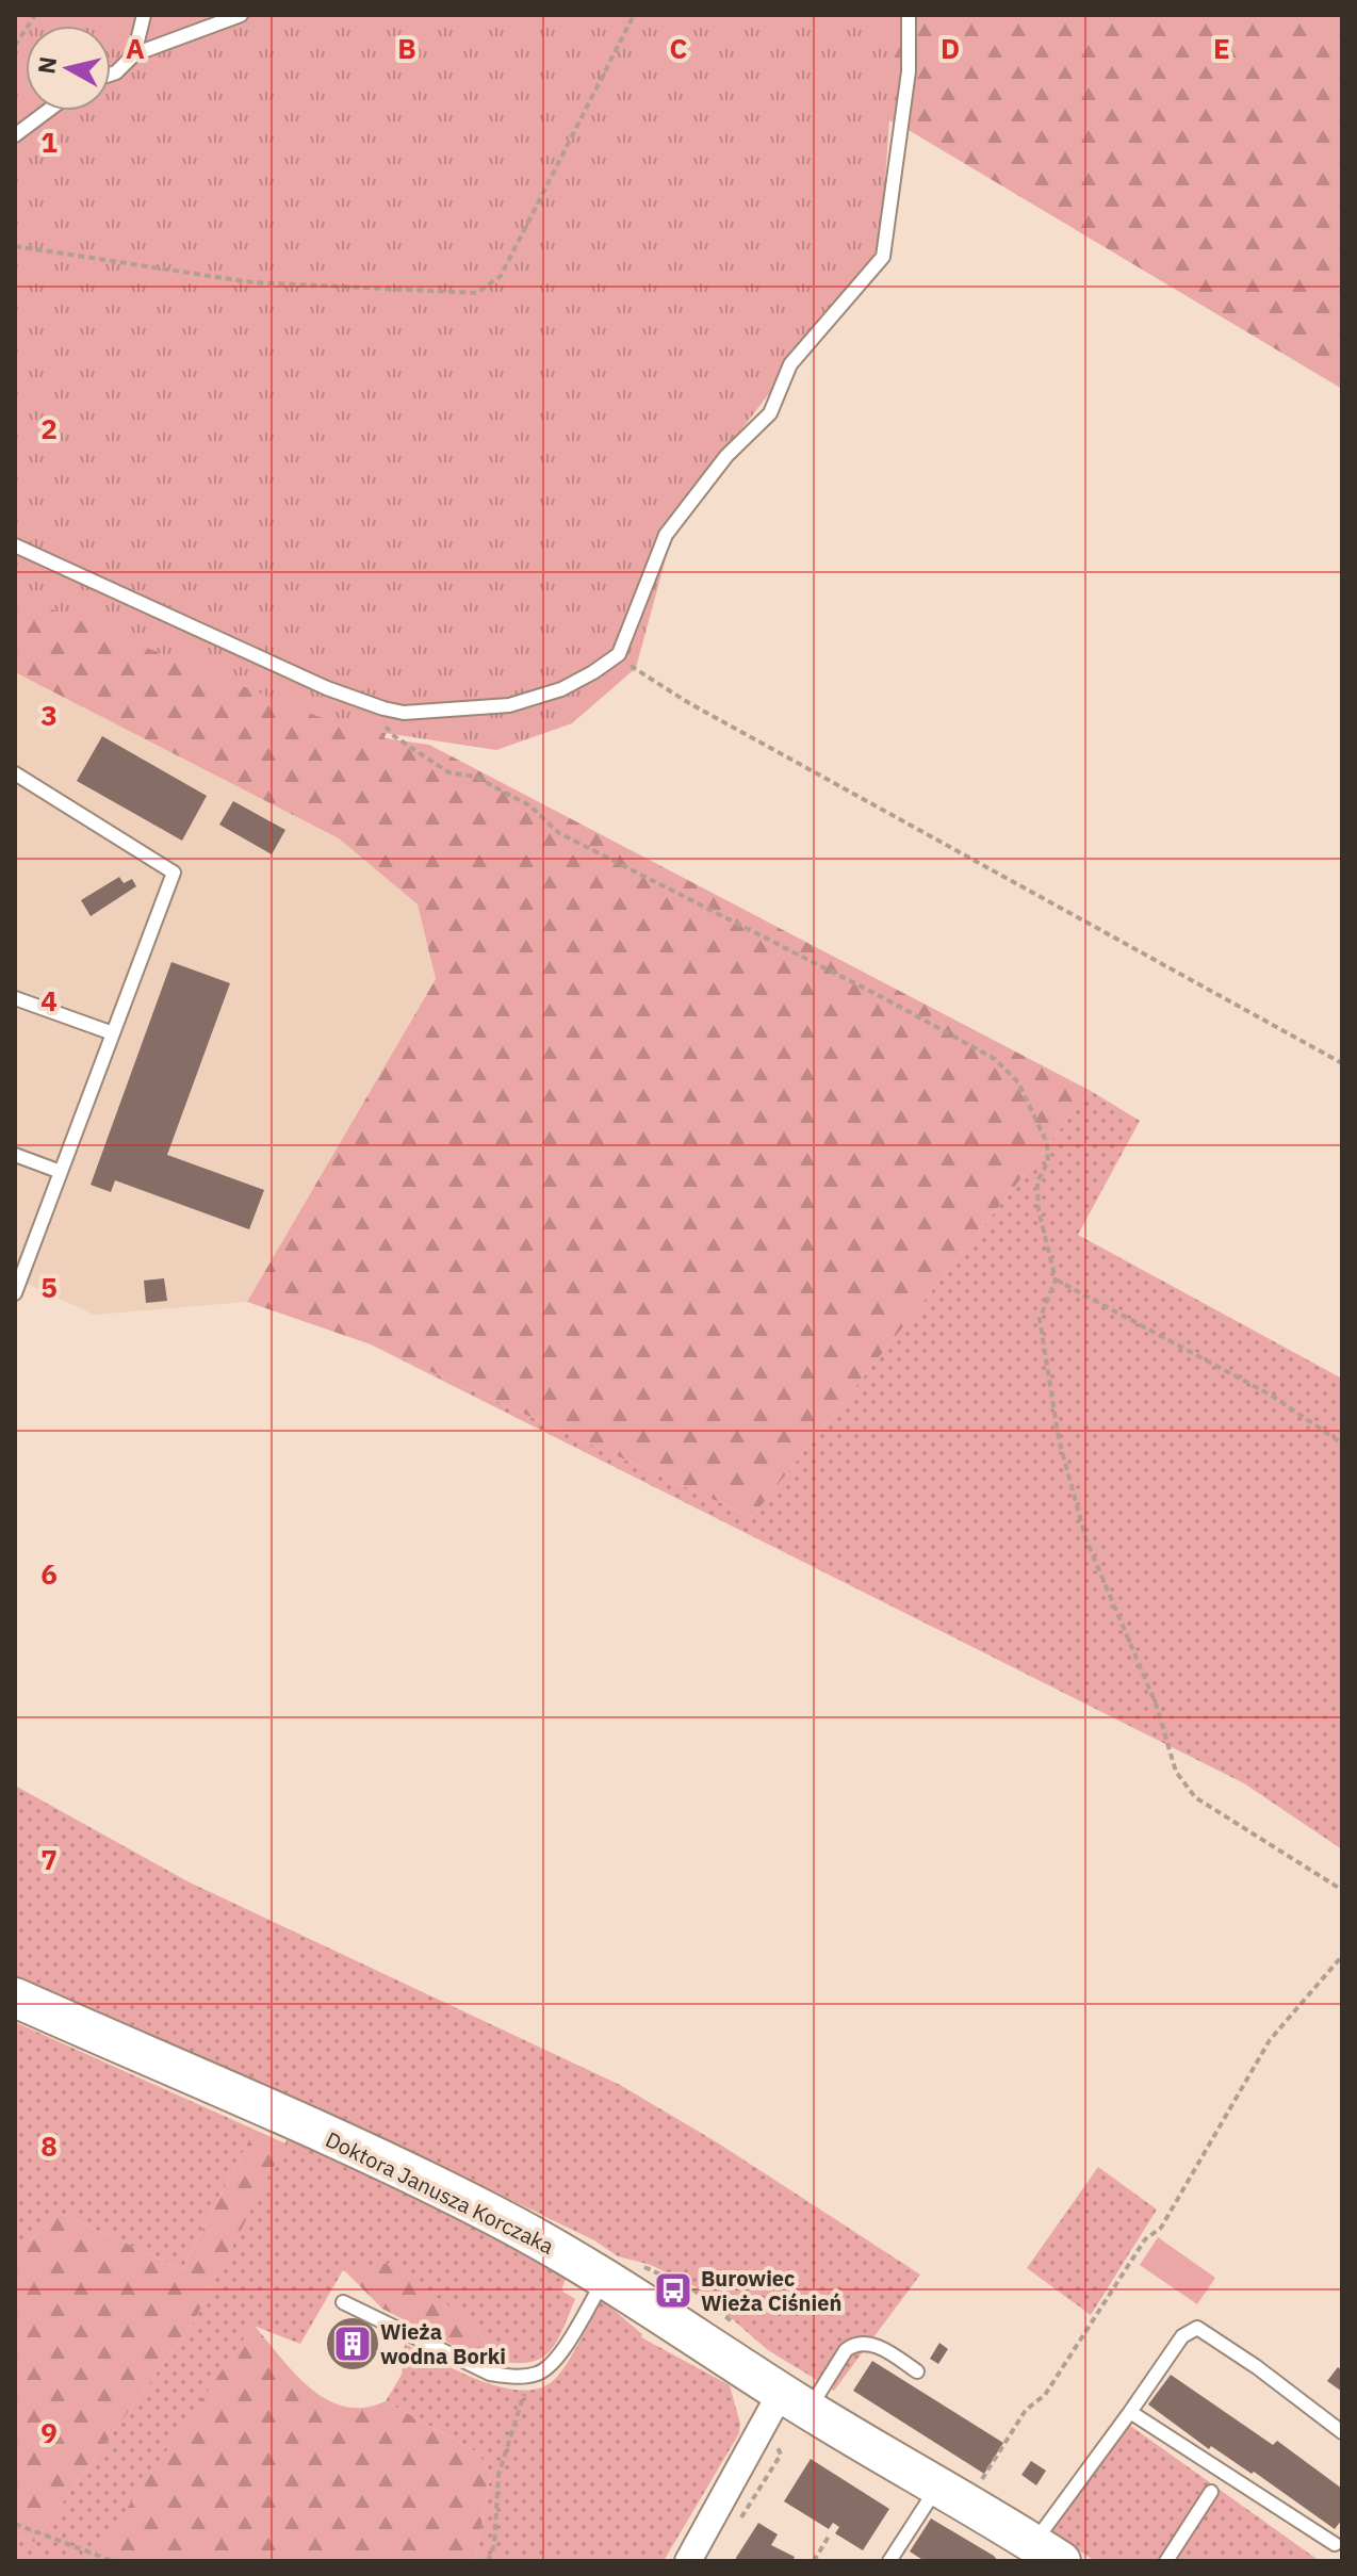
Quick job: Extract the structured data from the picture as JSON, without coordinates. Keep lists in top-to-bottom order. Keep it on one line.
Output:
{"streets":{"street":["Doktora Janusza Korczaka"]},"places":{"bus stop":["Burowiec Wieża Ciśnień"],"building":["Wieża wodna Borki"]},"north":"left","grid":{"columns":["A","B","C","D","E"],"rows":["1","2","3","4","5","6","7","8","9"]}}
